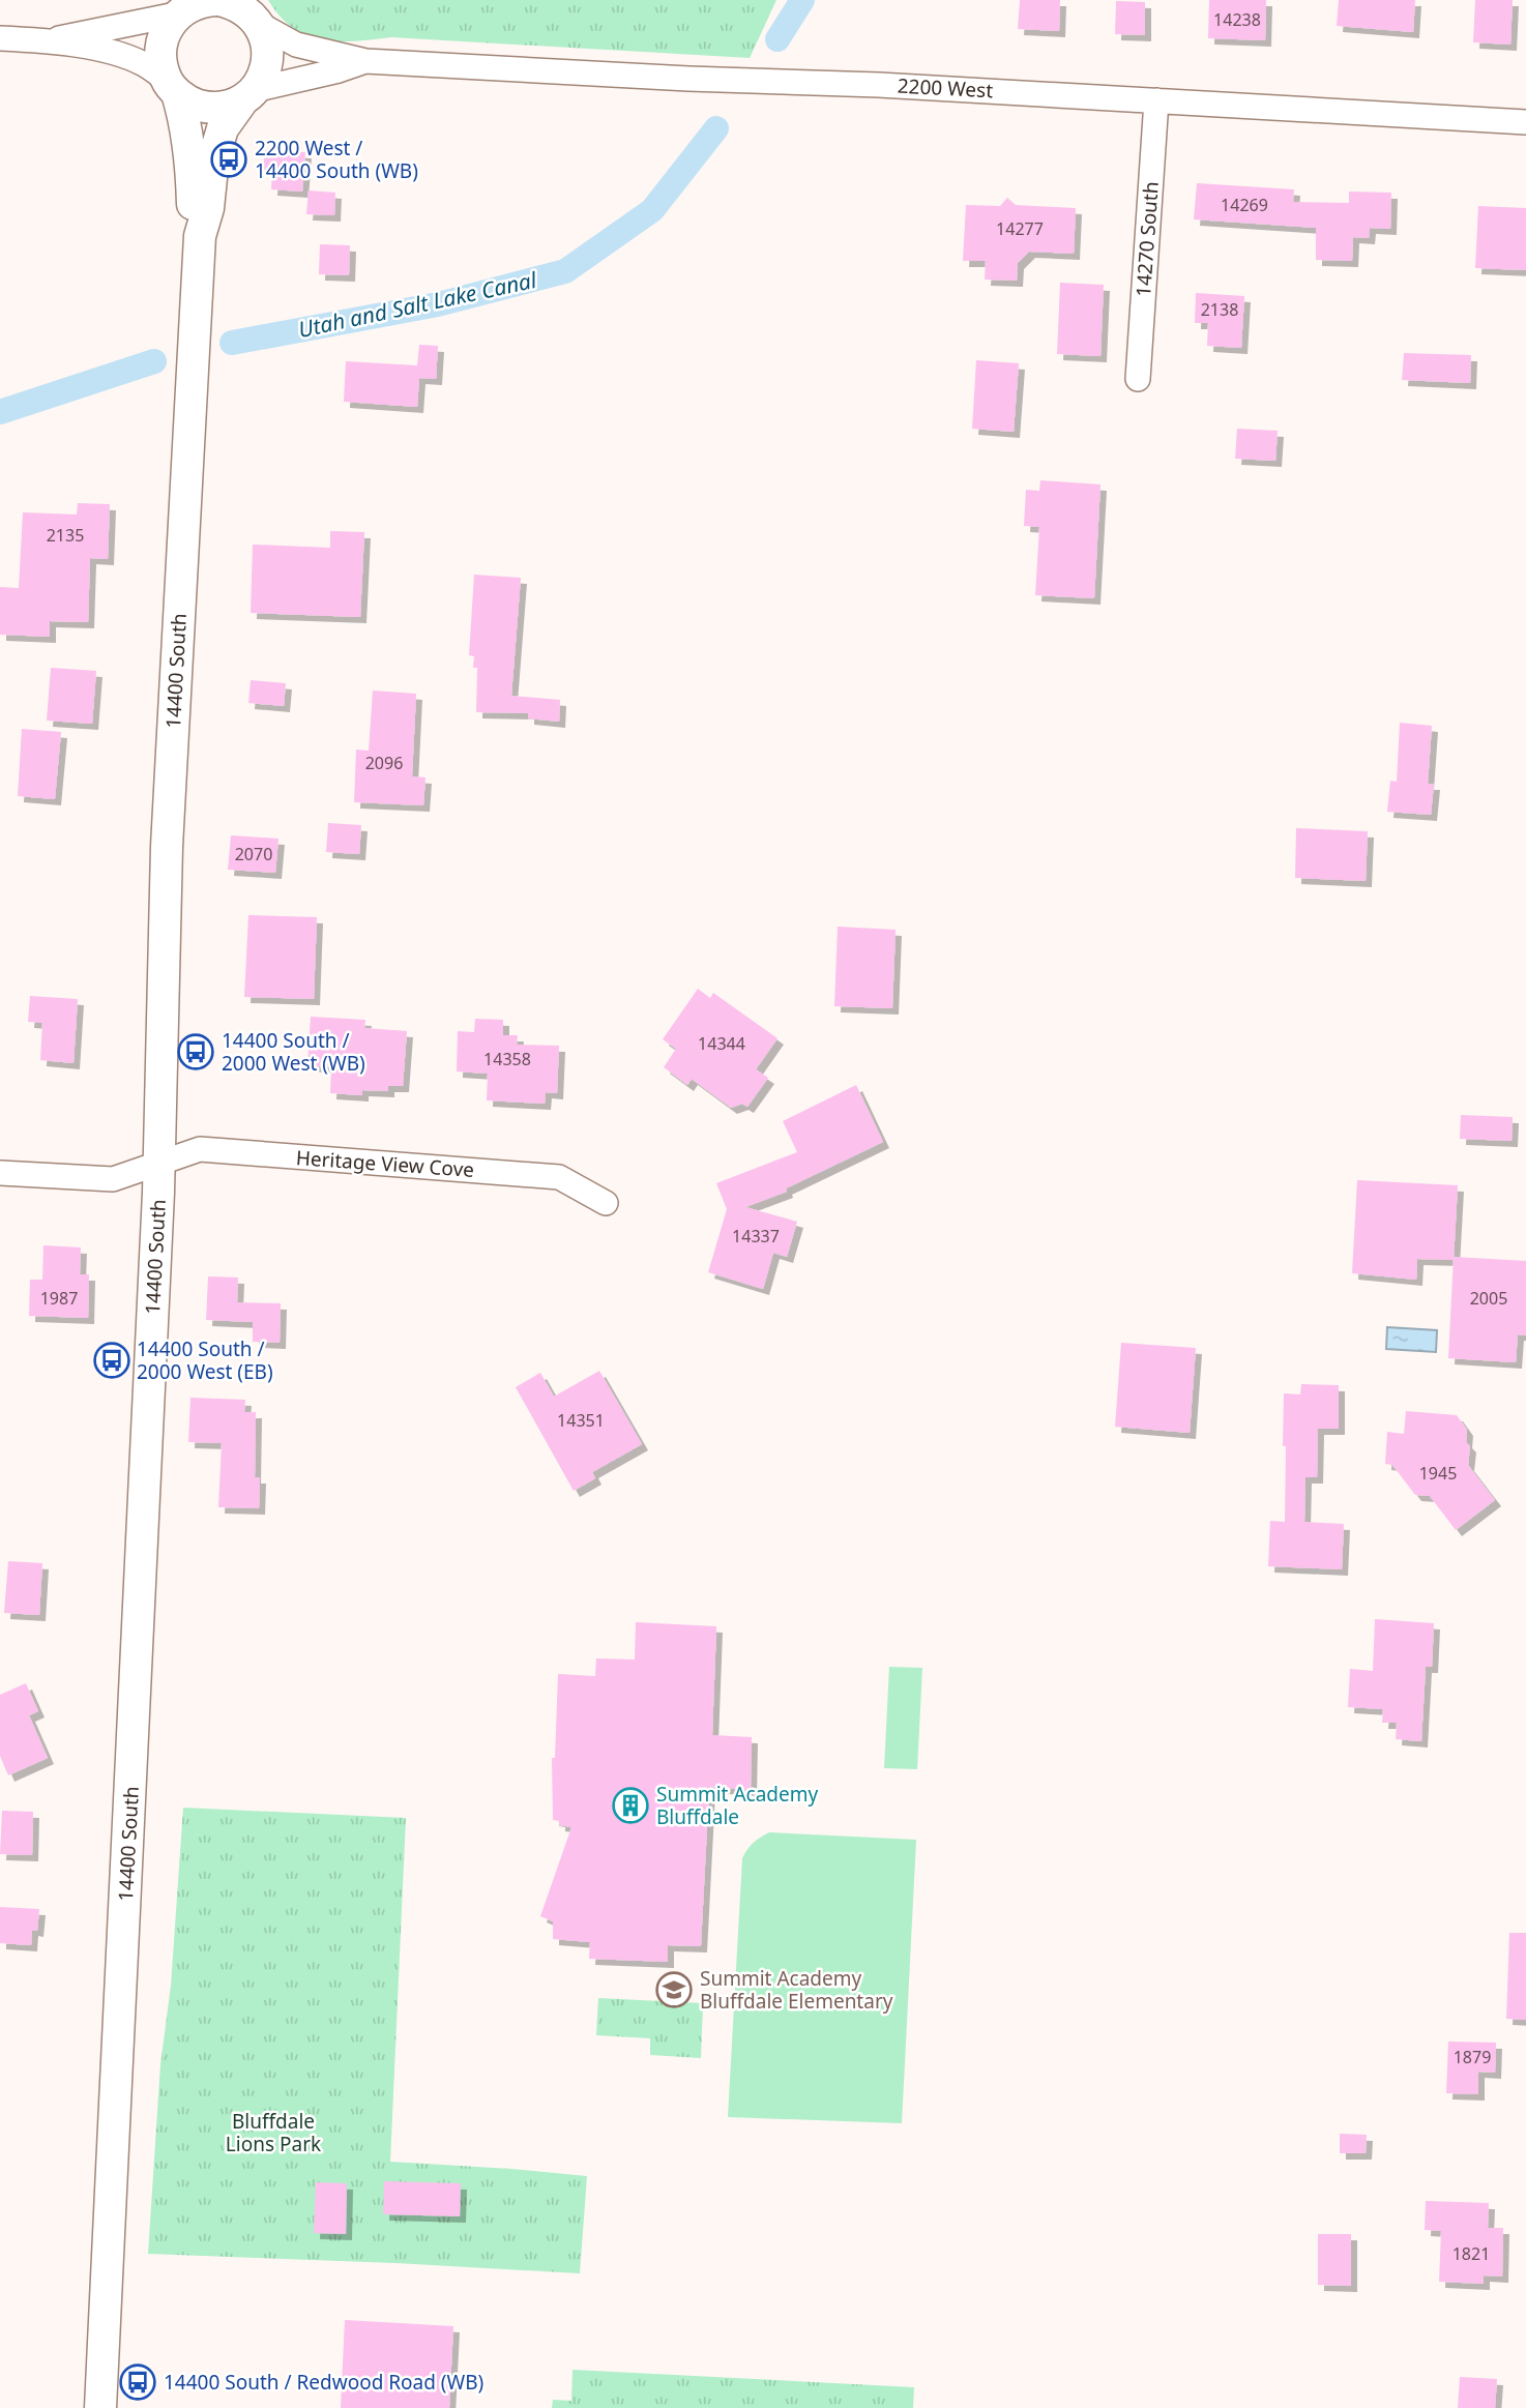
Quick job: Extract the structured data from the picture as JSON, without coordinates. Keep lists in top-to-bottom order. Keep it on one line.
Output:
{"streets":{"main road":["14400 South"],"street":["2200 West","14270 South","Heritage View Cove"]},"crossings":[["2200 West","14270 South"],["2200 West","14400 South"],["14400 South","Heritage View Cove"]],"water":["Utah and Salt Lake Canal"],"parks":["Bluffdale Lions Park"],"places":{"bus stop":["2200 West / 14400 South (WB)","14400 South / 2000 West (WB)","14400 South / 2000 West (EB)","14400 South / Redwood Road (WB)"],"building":["Summit Academy Bluffdale"],"school or university":["Summit Academy Bluffdale Elementary"]},"house_numbers":["14238","14269","14277","2138","2135","2096","2070","14344","14358","14337","1987","2005","14351","1945","1879","1821"]}
